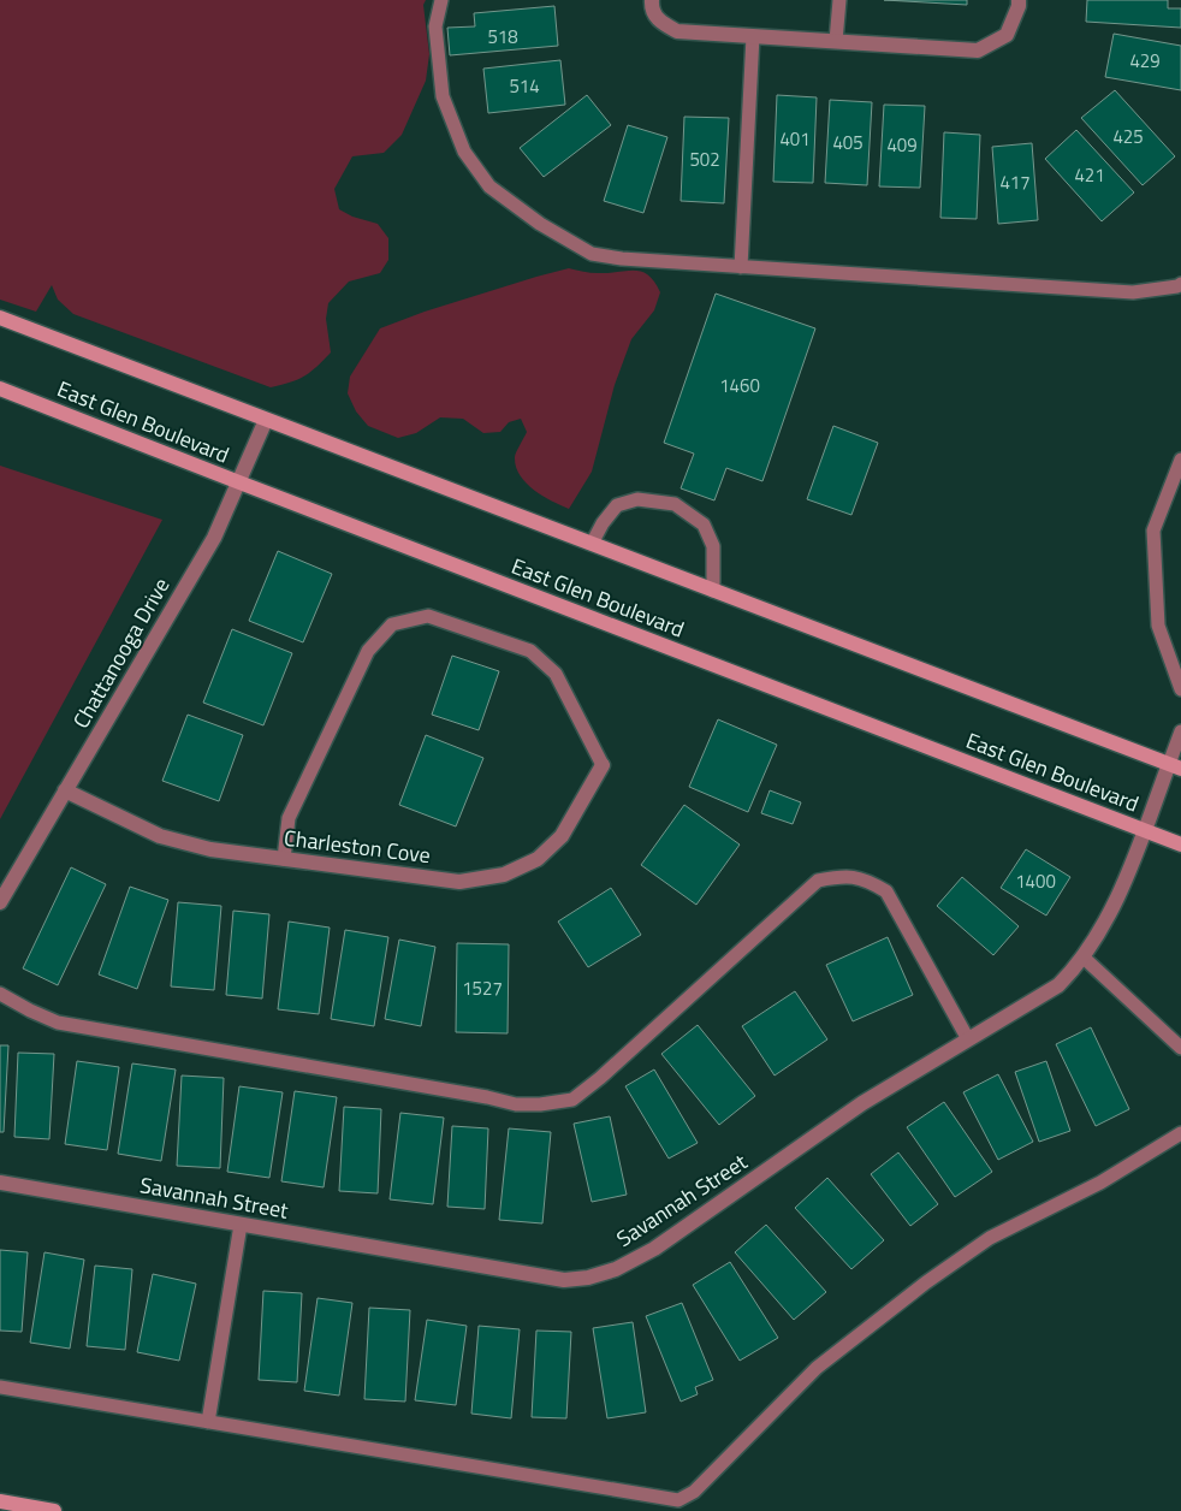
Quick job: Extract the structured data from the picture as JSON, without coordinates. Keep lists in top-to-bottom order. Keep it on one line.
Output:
{"streets":{"main road":["East Glen Boulevard"],"street":["Chattanooga Drive","Charleston Cove","Savannah Street"]},"crossings":[["East Glen Boulevard","Chattanooga Drive"],["East Glen Boulevard","Savannah Street"],["Chattanooga Drive","Charleston Cove"]],"house_numbers":["518","429","514","425","401","405","409","502","421","417","1460","1400","1527"]}
